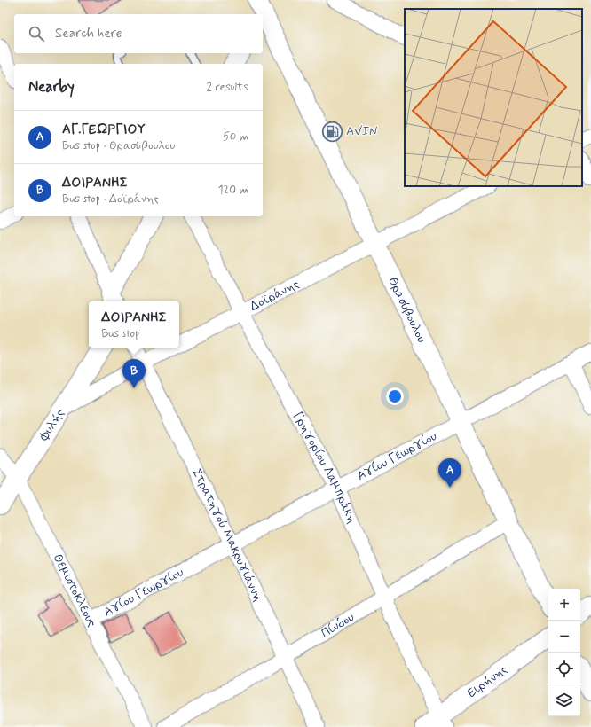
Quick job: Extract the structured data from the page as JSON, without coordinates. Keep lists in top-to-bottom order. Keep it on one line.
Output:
{"streets":{"street":["Δοϊράνης","Θρασύβουλου","Φυλής","Αγίου Γεωργίου","Γρηγορίου Λαμπράκη","Στρατηγού Μακρυγιάννη","Θεμιστοκλέους","Πίνδου","Ειρήνης"]},"crossings":[["Δοϊράνης","Θρασύβουλου"],["Δοϊράνης","Φυλής"],["Δοϊράνης","Γρηγορίου Λαμπράκη"],["Δοϊράνης","Στρατηγού Μακρυγιάννη"],["Θρασύβουλου","Αγίου Γεωργίου"],["Θρασύβουλου","Πίνδου"],["Φυλής","Θεμιστοκλέους"],["Αγίου Γεωργίου","Γρηγορίου Λαμπράκη"],["Αγίου Γεωργίου","Στρατηγού Μακρυγιάννη"],["Αγίου Γεωργίου","Θεμιστοκλέους"],["Γρηγορίου Λαμπράκη","Πίνδου"],["Γρηγορίου Λαμπράκη","Ειρήνης"],["Στρατηγού Μακρυγιάννη","Πίνδου"]],"places":{"fuel station":["AVIN"]},"page":{"search":"Search here","heading":["Nearby","2 results"],"list":[{"mark":"A","name":"ΑΓ.ΓΕΩΡΓΙΟΥ","note":"Bus stop · Θρασύβουλου","value":"50 m"},{"mark":"B","name":"ΔΟΙΡΑΝΗΣ","note":"Bus stop · Δοϊράνης","value":"120 m"}],"popup":["ΔΟΙΡΑΝΗΣ","Bus stop"],"pins":["B","A"],"map_buttons":["+","−"]}}
